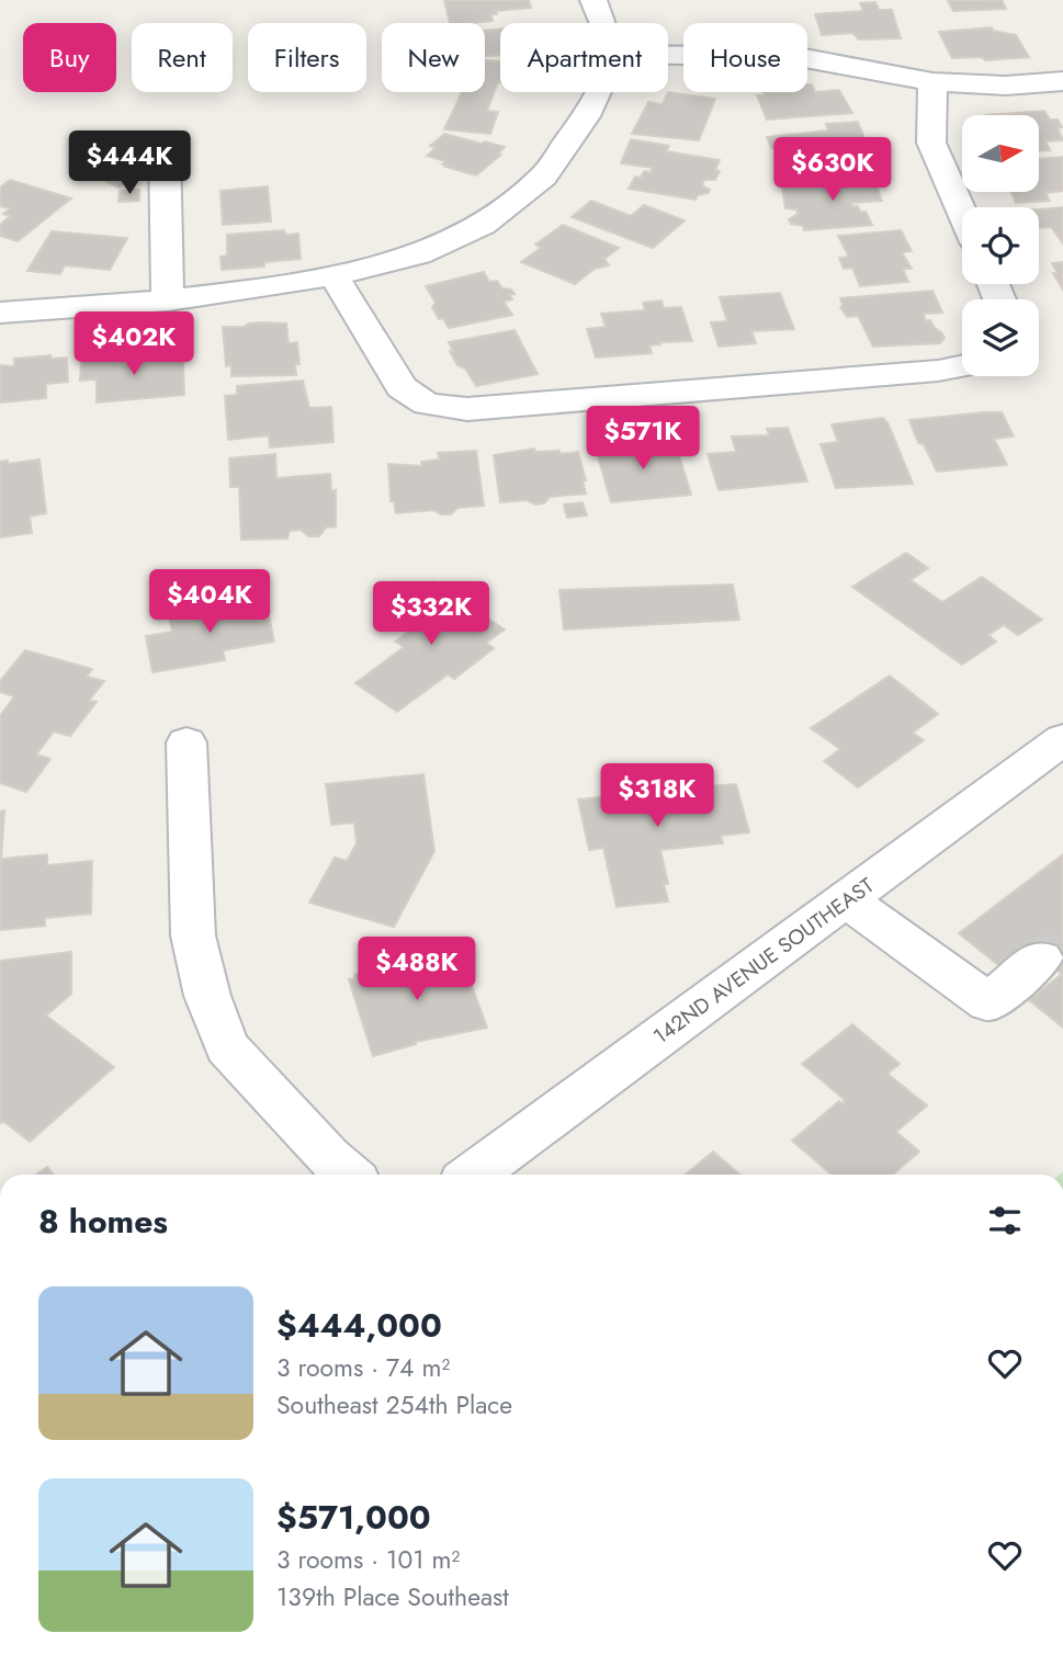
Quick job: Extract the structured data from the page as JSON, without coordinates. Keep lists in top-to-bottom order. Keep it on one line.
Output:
{"streets":{"street":["142ND AVENUE SOUTHEAST"]},"north":"right","page":{"chip":["Buy","Rent","Filters","New","Apartment","House"],"price":["$444K","$630K","$402K","$571K","$404K","$332K","$318K","$488K"],"heading":"8 homes","list":[{"name":"$444,000","note":"3 rooms · 74 m² · Southeast 254th Place"},{"name":"$571,000","note":"3 rooms · 101 m² · 139th Place Southeast"}]}}
